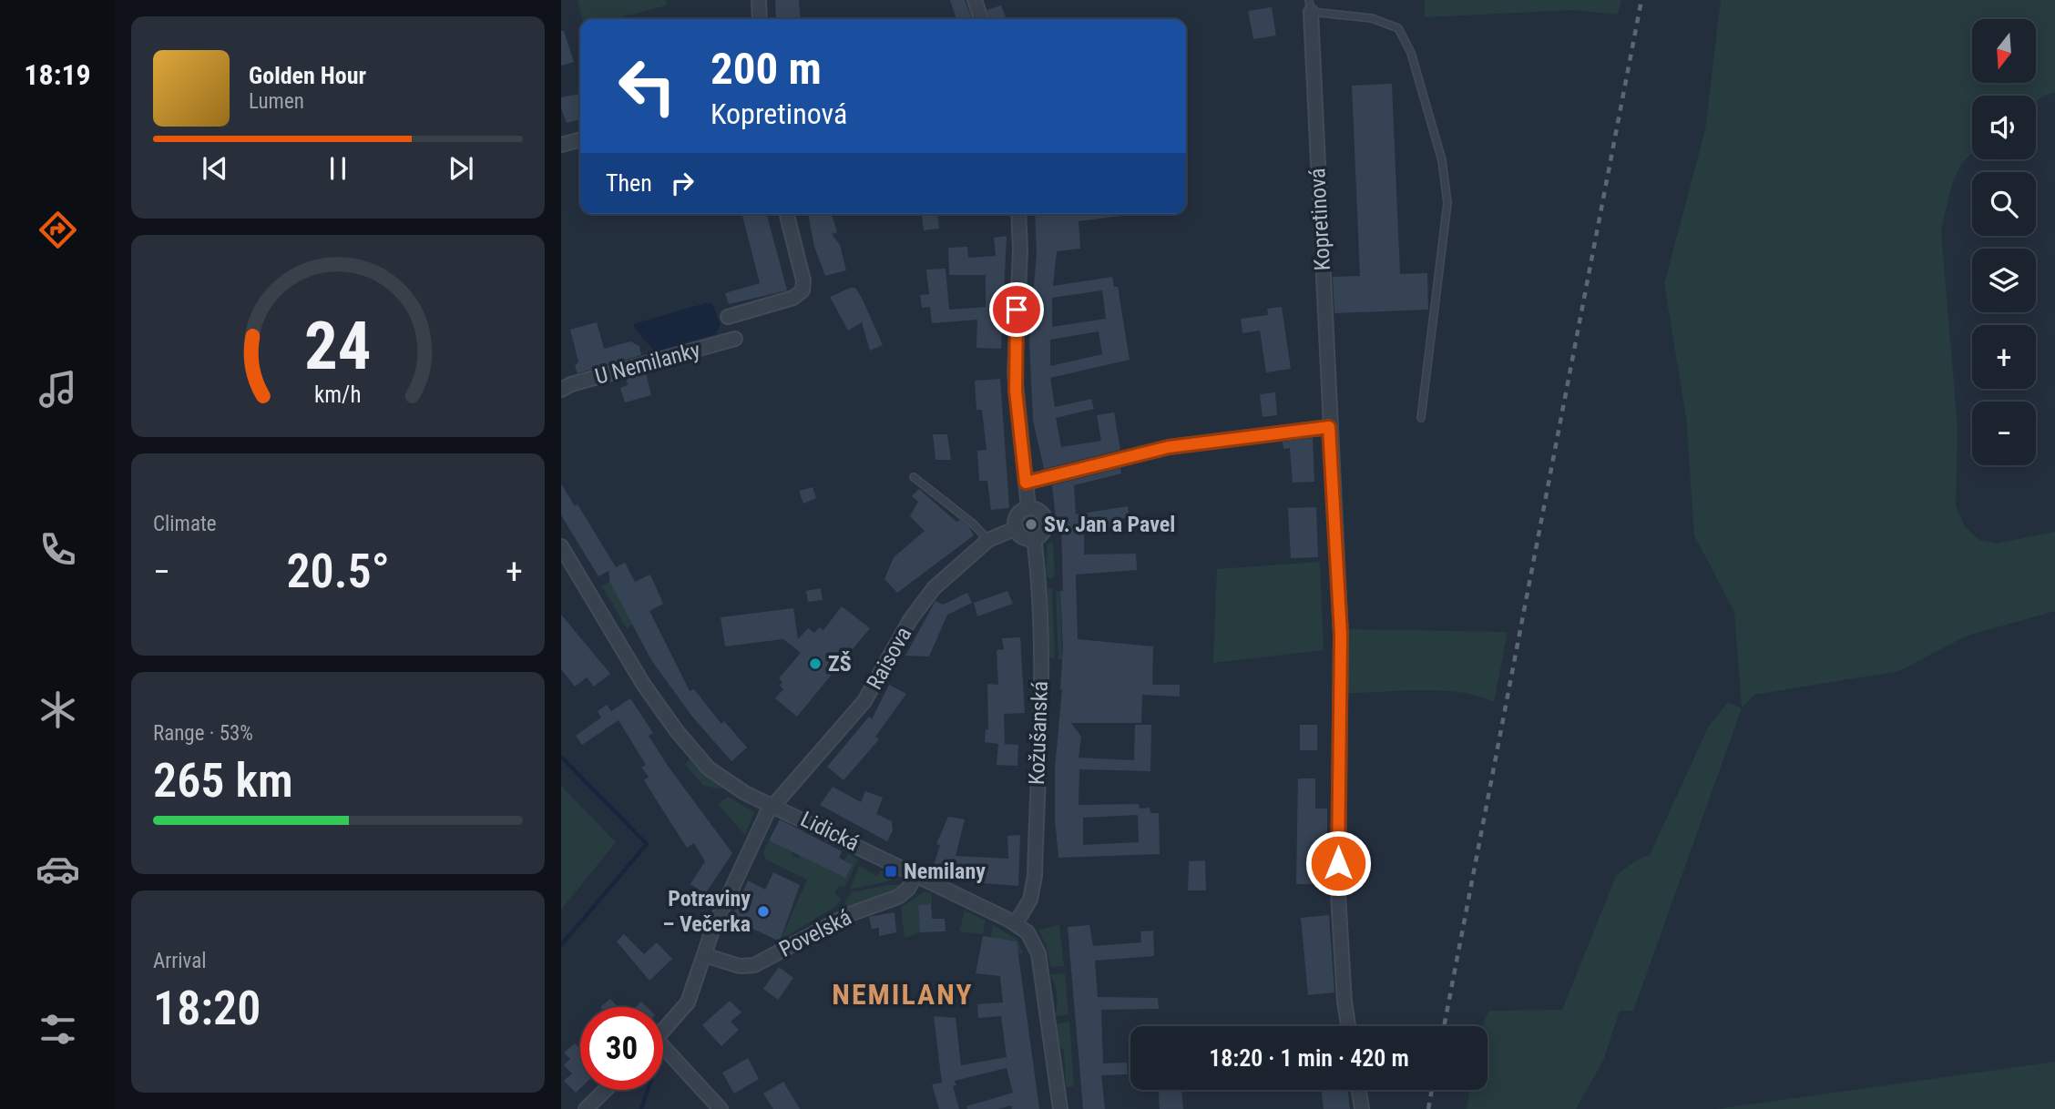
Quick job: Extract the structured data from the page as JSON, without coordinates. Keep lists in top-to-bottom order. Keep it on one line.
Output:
{"streets":{"street":["Kopretinová","U Nemilanky","Raisova","Kožušanská","Lidická","Povelská"]},"crossings":[["Raisova","Kožušanská"],["Raisova","Lidická"],["Kožušanská","Lidická"],["Lidická","Povelská"]],"districts":["NEMILANY"],"places":{"other":["Sv. Jan a Pavel","ZŠ","Potraviny – Večerka"],"transit":["Nemilany"]},"north":"bottom","page":{"tabs":"18:19","map_buttons":["+","−"],"turn":["200 m","Kopretinová"],"song":["Golden Hour","Lumen"],"then":"Then","tile":["Climate",["Range · 53%","265 km"],["Arrival","18:20"]],"heat":["−","20.5°","+"],"limit":"30","trip":"18:20 · 1 min · 420 m","gauge":["24","km/h"]}}
